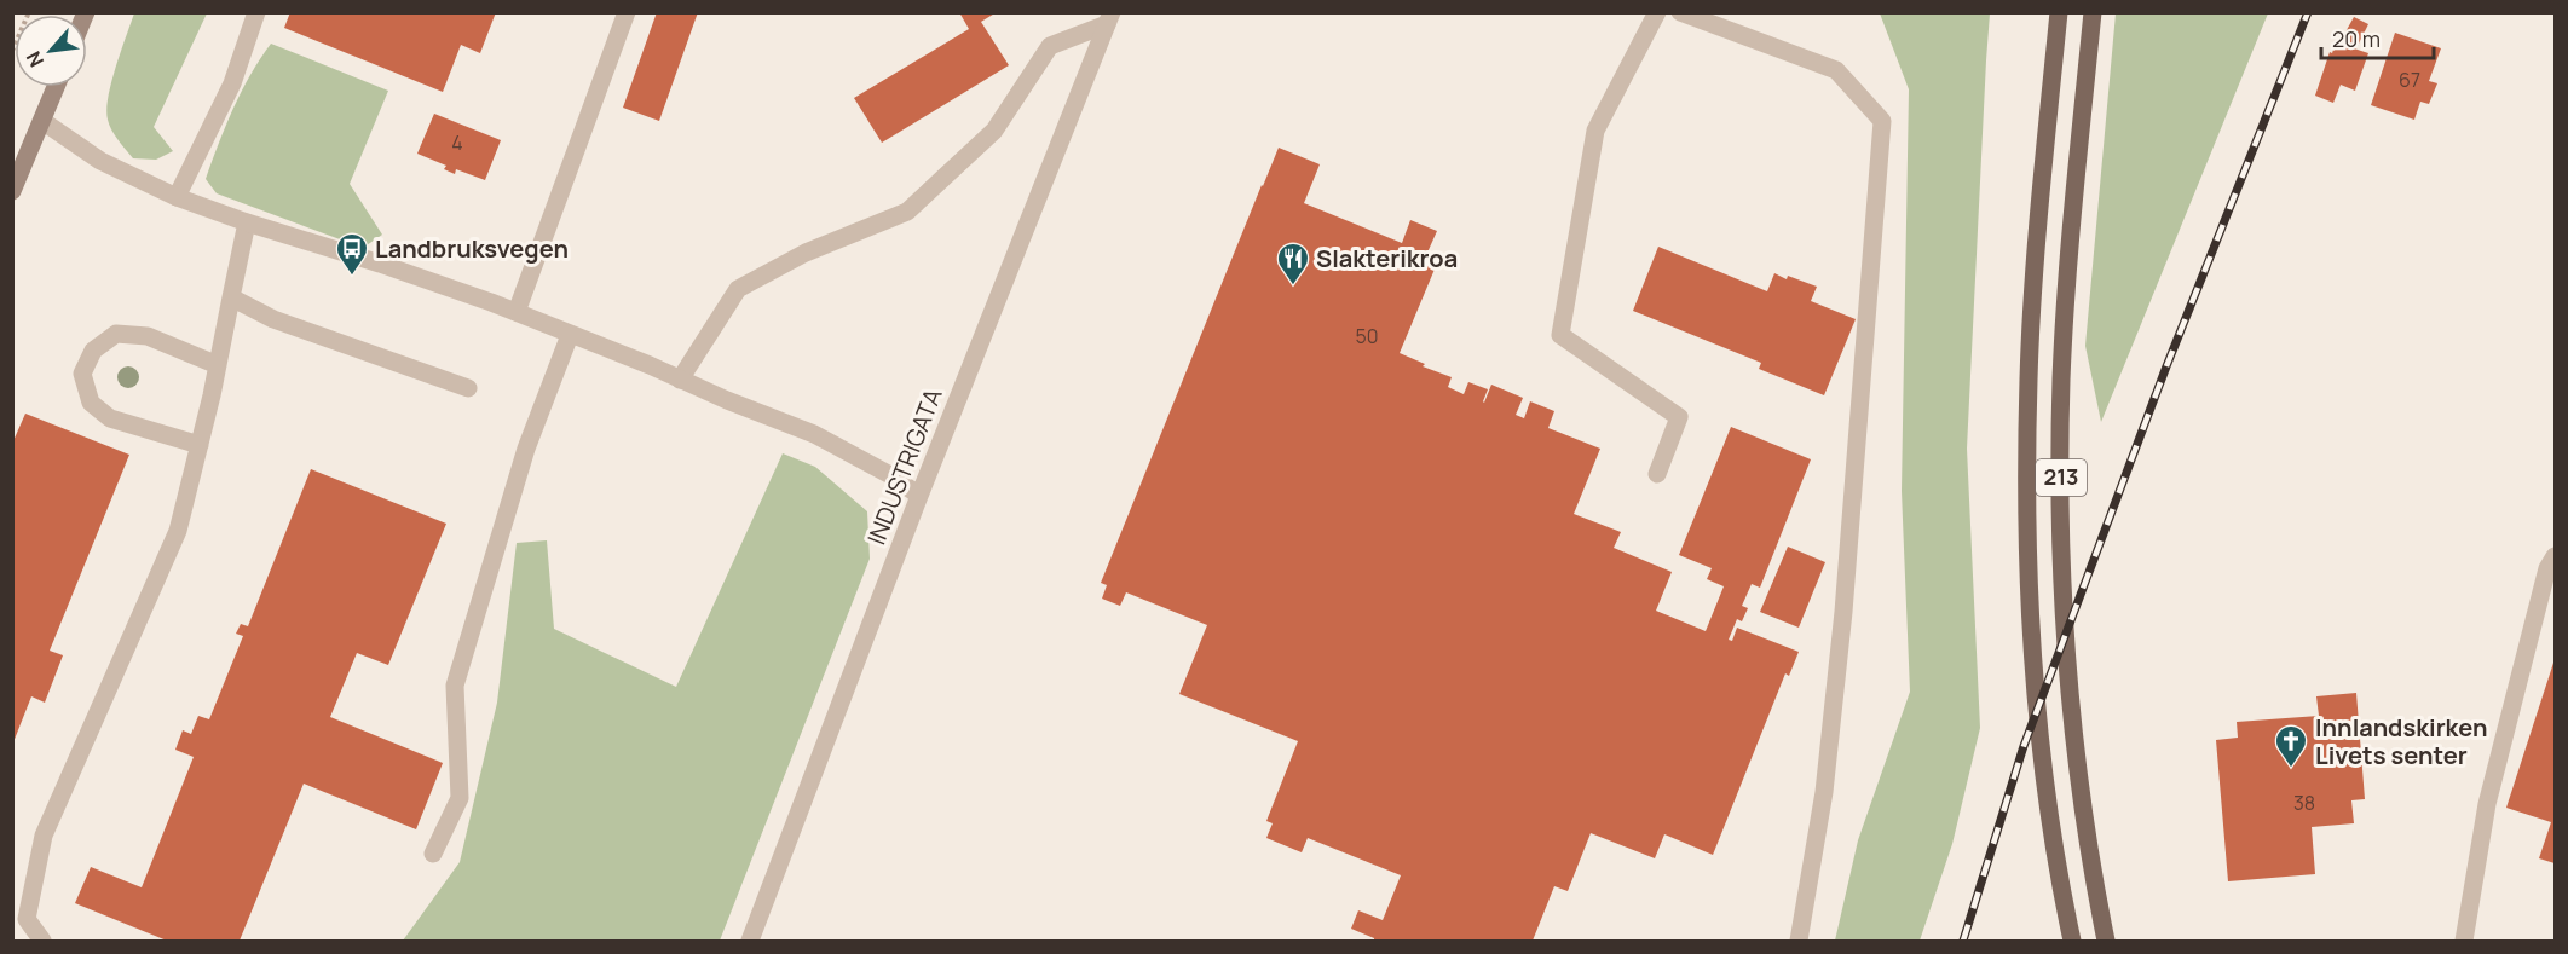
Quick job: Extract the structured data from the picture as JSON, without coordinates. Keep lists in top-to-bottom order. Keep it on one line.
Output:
{"streets":{"main road":["213"],"street":["INDUSTRIGATA"]},"places":{"bus stop":["Landbruksvegen"],"restaurant":["Slakterikroa"],"church":["Innlandskirken Livets senter"]},"house_numbers":["67","4","50","38"],"scale_bar":"20 m","north":"bottom left"}
